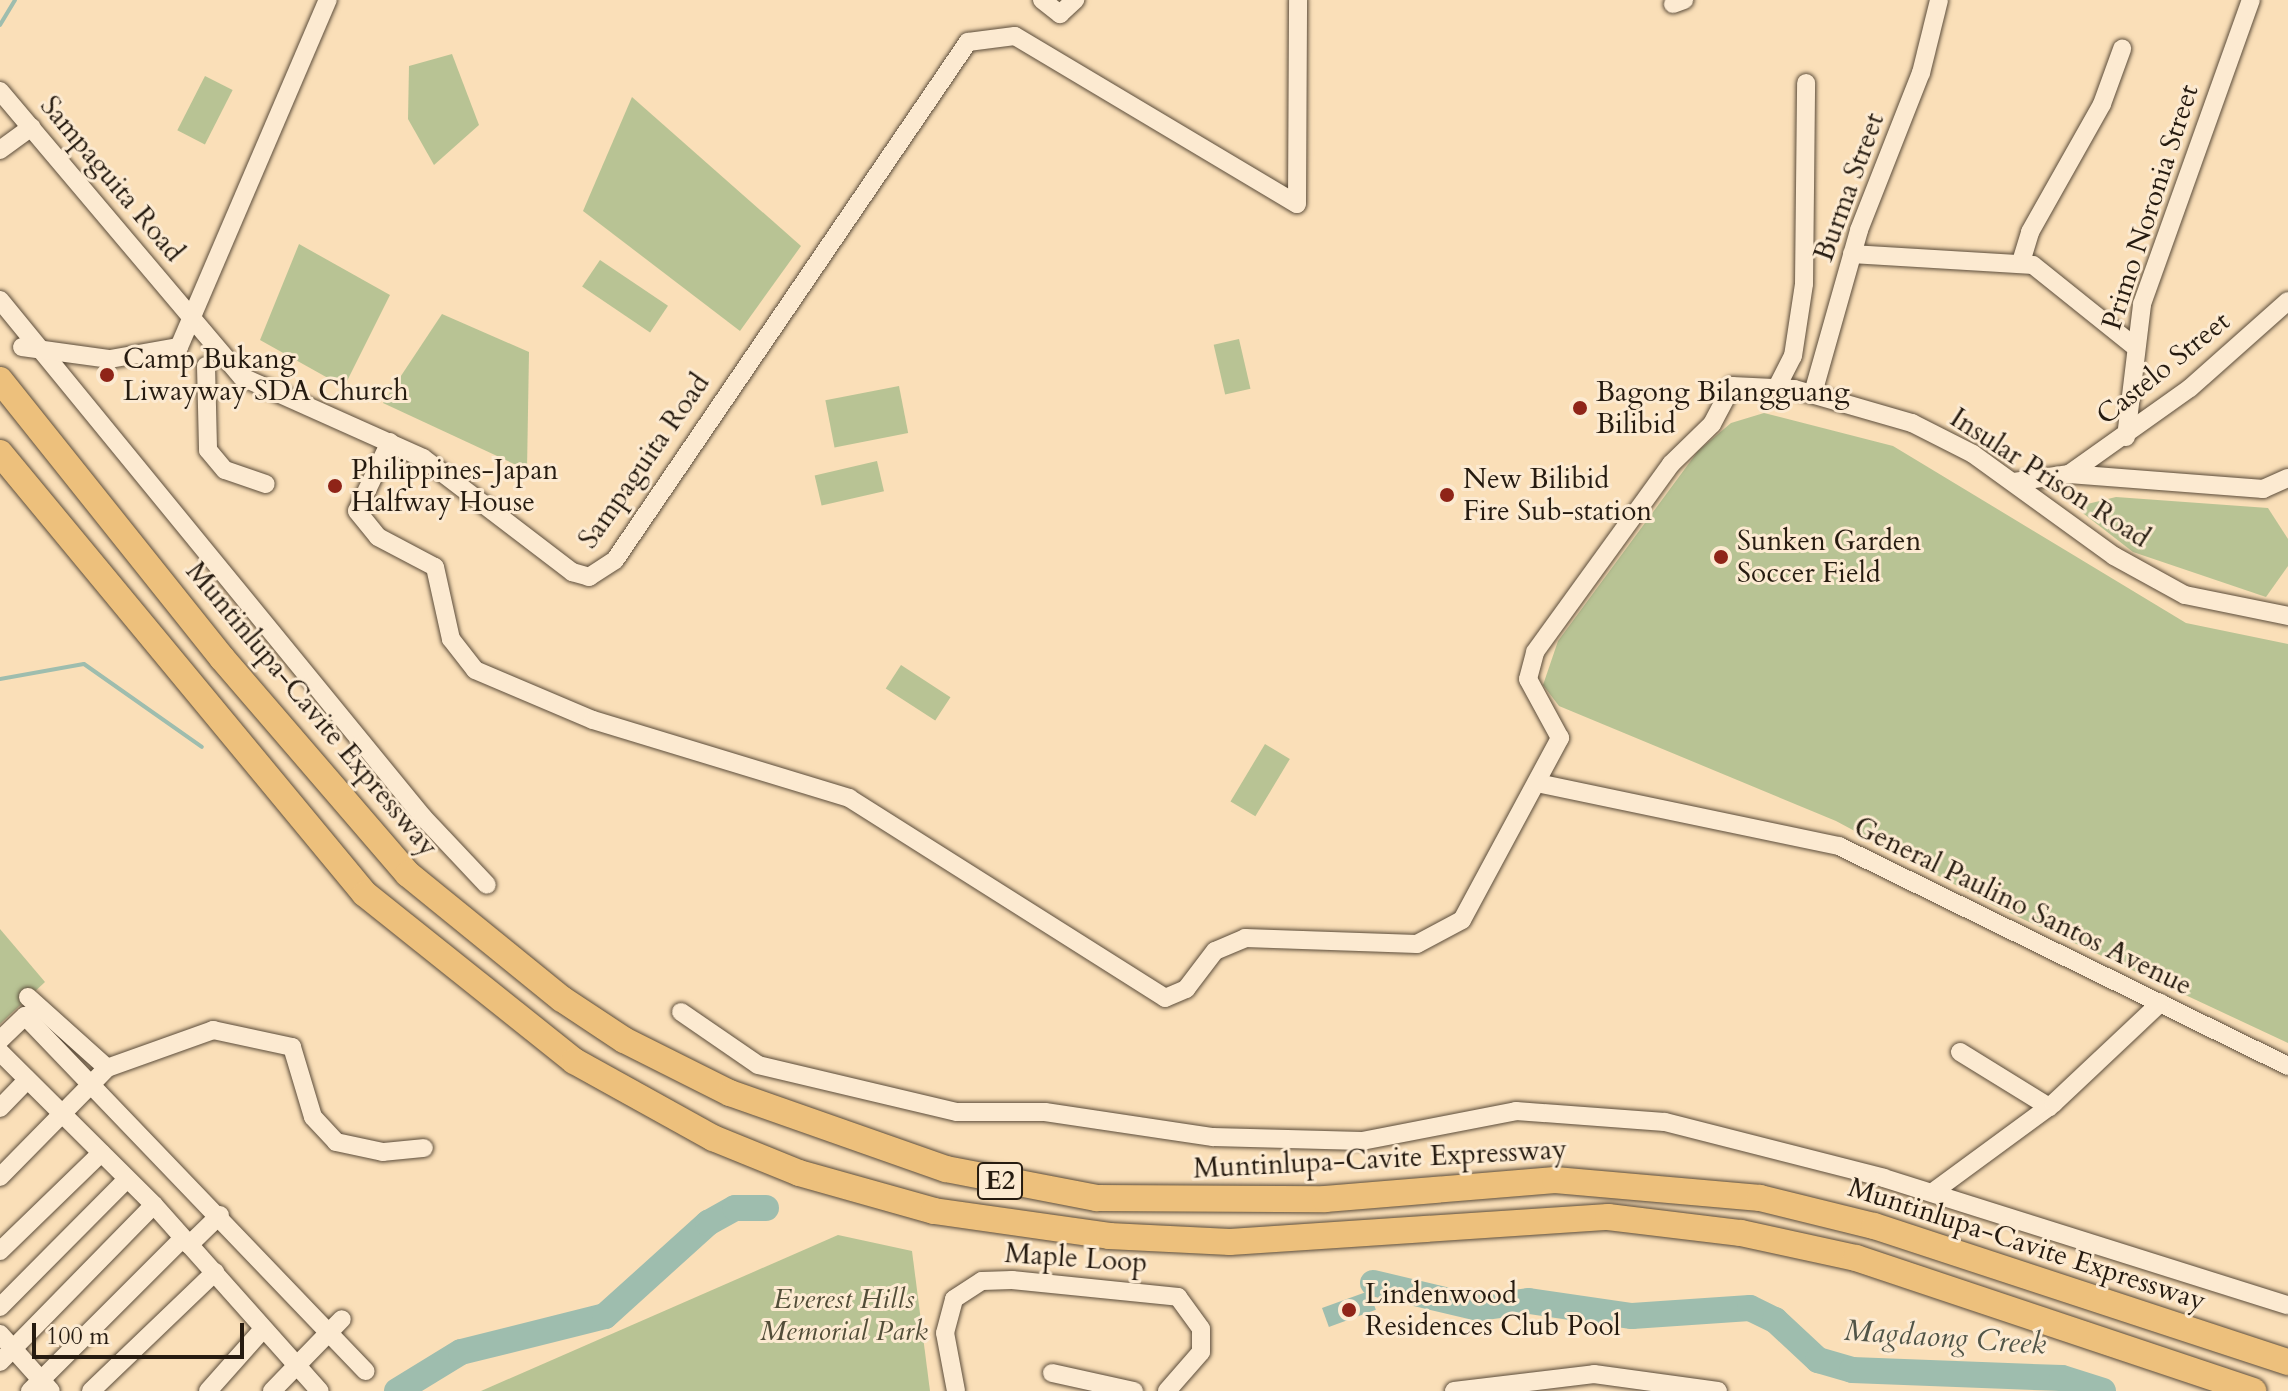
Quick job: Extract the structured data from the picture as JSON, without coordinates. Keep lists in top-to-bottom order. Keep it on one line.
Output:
{"streets":{"highway":["Muntinlupa-Cavite Expressway","E2"],"street":["Sampaguita Road","Burma Street","Primo Noronia Street","Castelo Street","Insular Prison Road","General Paulino Santos Avenue","Maple Loop"]},"crossings":[["Burma Street","Insular Prison Road"],["Primo Noronia Street","Castelo Street"],["Insular Prison Road","General Paulino Santos Avenue"]],"water":["Magdaong Creek"],"parks":["Everest Hills Memorial Park"],"places":["Camp Bukang Liwayway SDA Church","Bagong Bilangguang Bilibid","Philippines-Japan Halfway House","New Bilibid Fire Sub-station","Sunken Garden Soccer Field","Lindenwood Residences Club Pool"],"scale_bar":"100 m"}
